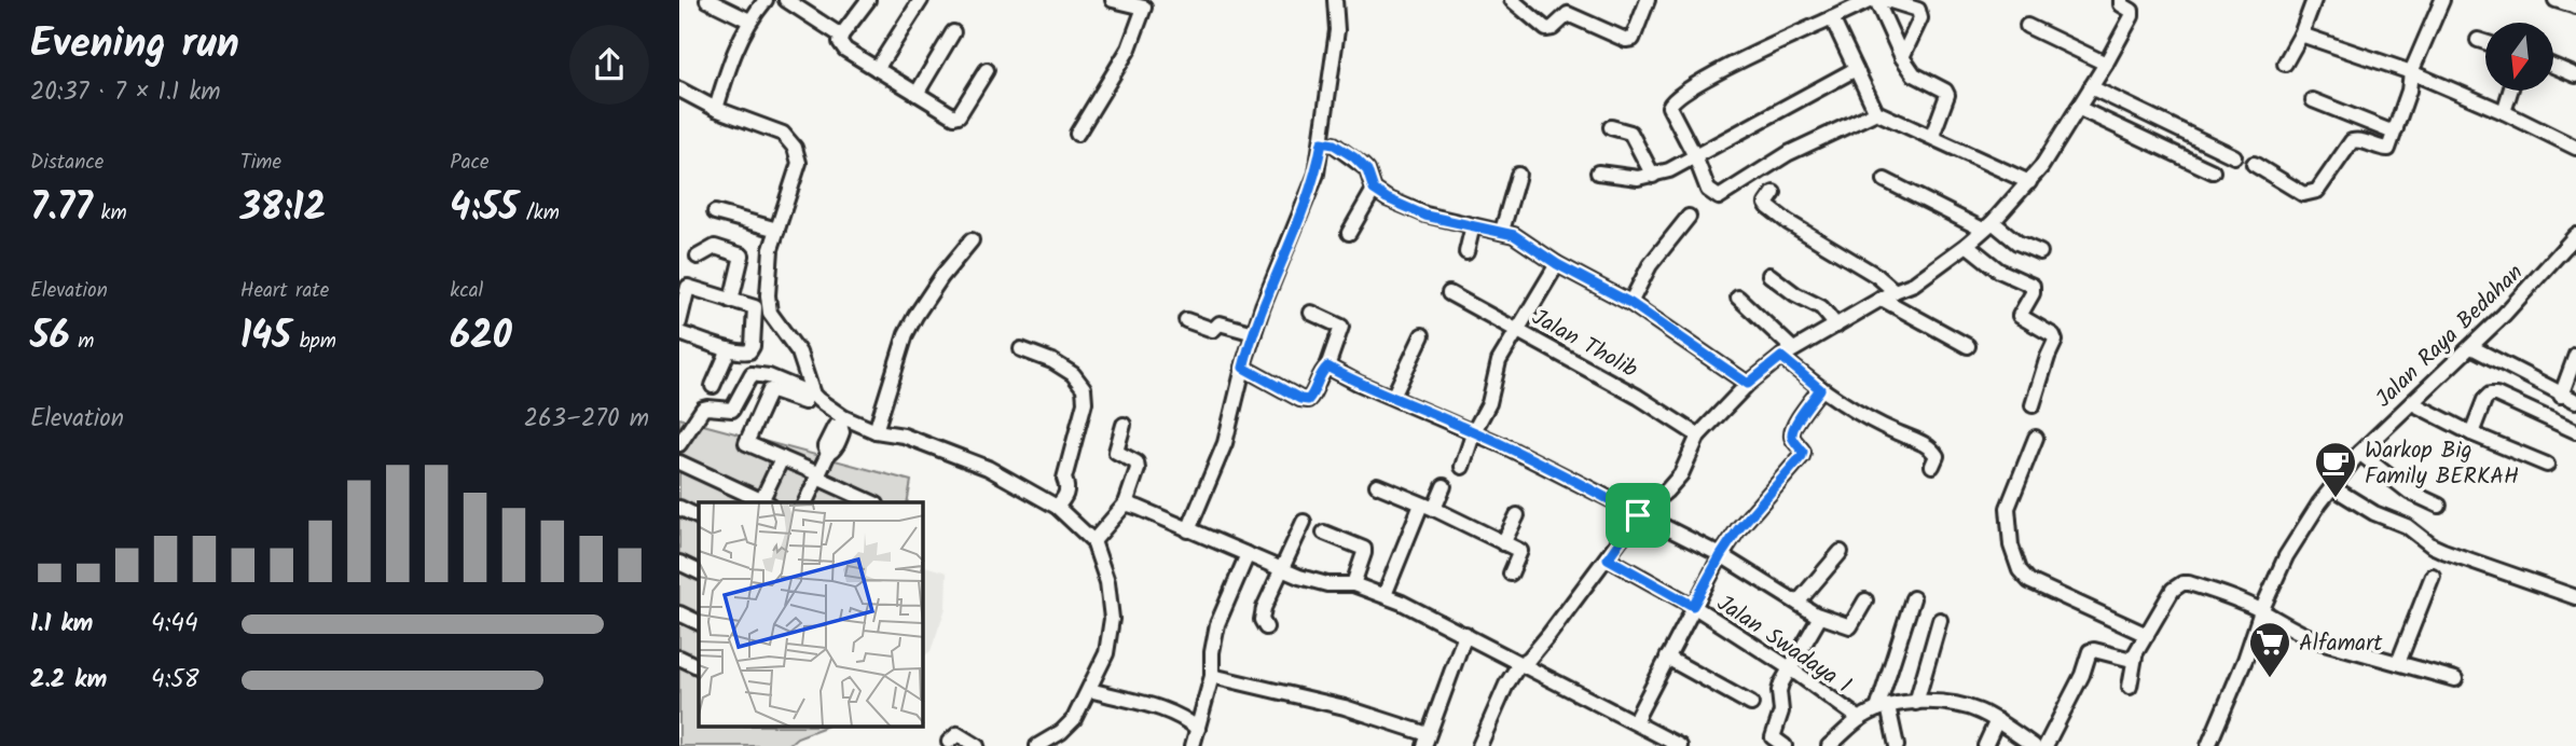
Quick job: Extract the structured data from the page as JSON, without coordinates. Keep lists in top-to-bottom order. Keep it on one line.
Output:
{"streets":{"street":["Jalan Raya Bedahan","Jalan Tholib","Jalan Swadaya 1"]},"places":{"cafe":["Warkop Big Family BERKAH"],"supermarket":["Alfamart"]},"north":"bottom","page":{"heading":["Evening run","20:37 · 7 × 1.1 km"],"stats":[["Distance","7.77 km"],["Time","38:12"],["Pace","4:55 /km"],["Elevation","56 m"],["Heart rate","145 bpm"],["kcal","620"]],"chart":["Elevation","263–270 m"],"list":[{"name":"1.1 km","note":"4:44"},{"name":"2.2 km","note":"4:58"}]}}
